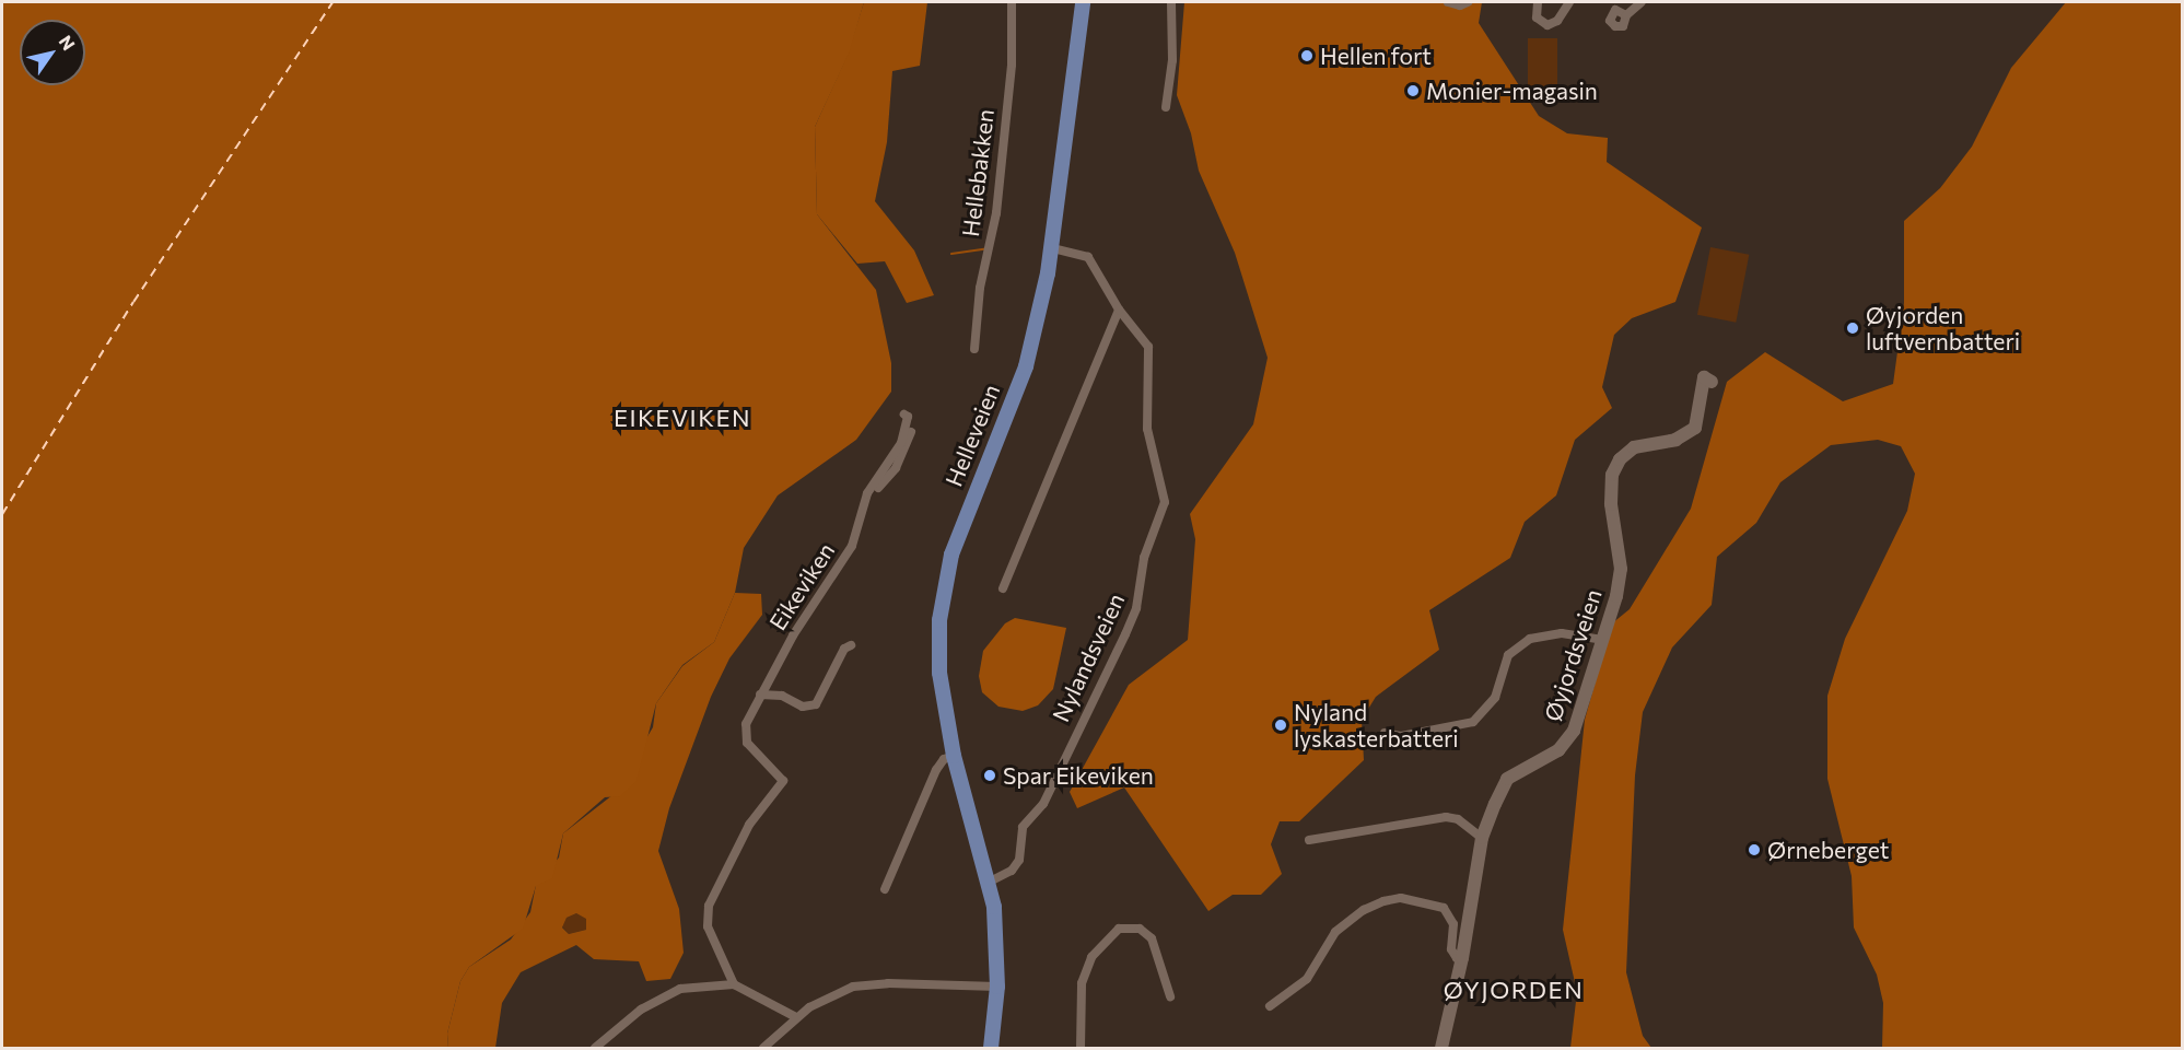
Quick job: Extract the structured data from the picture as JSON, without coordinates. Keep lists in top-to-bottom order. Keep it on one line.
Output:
{"streets":{"main road":["Helleveien"],"street":["Hellebakken","Eikeviken","Øyjordsveien","Nylandsveien"]},"crossings":[["Helleveien","Nylandsveien"]],"districts":["EIKEVIKEN","ØYJORDEN"],"places":["Hellen fort","Monier-magasin","Øyjorden luftvernbatteri","Nyland lyskasterbatteri","Spar Eikeviken","Ørneberget"],"north":"top right"}
